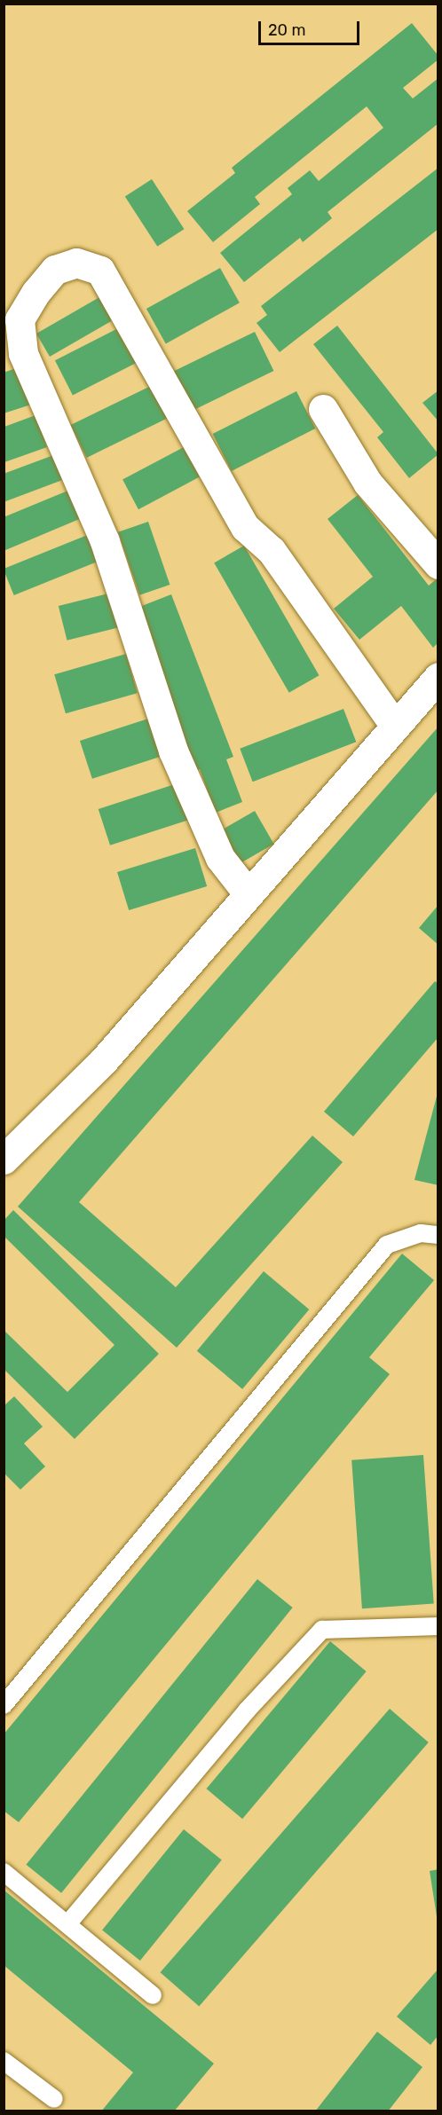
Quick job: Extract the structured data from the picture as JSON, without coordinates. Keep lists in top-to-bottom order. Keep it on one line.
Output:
{"scale_bar":"20 m"}
